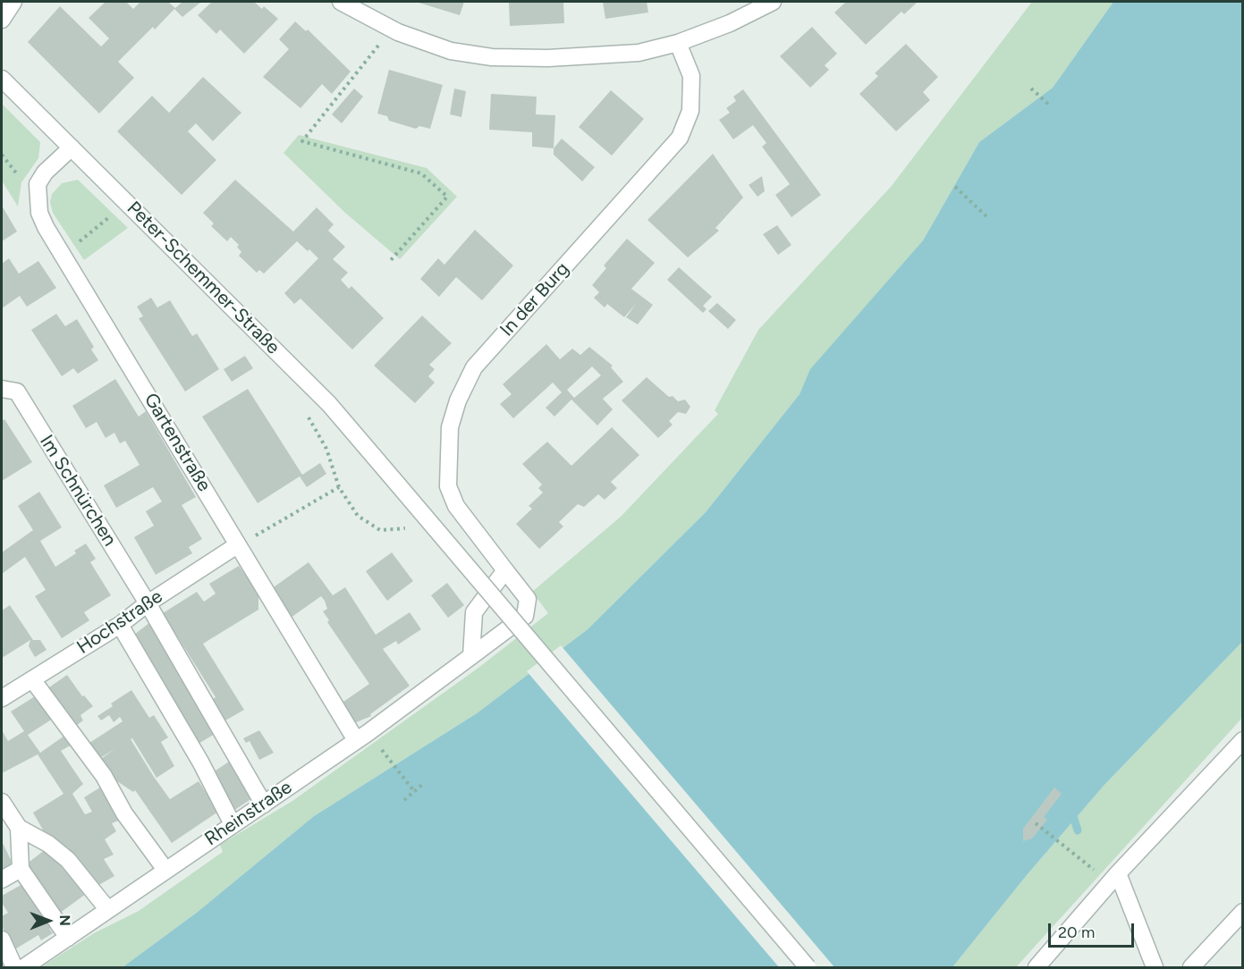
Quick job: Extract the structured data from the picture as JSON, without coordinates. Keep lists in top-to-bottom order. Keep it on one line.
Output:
{"streets":{"street":["Peter-Schemmer-Straße","In der Burg","Gartenstraße","Im Schnürchen","Hochstraße","Rheinstraße"]},"crossings":[["Peter-Schemmer-Straße","Gartenstraße"],["In der Burg","Rheinstraße"],["Gartenstraße","Hochstraße"],["Gartenstraße","Rheinstraße"],["Im Schnürchen","Hochstraße"],["Im Schnürchen","Rheinstraße"]],"scale_bar":"20 m","north":"right"}
